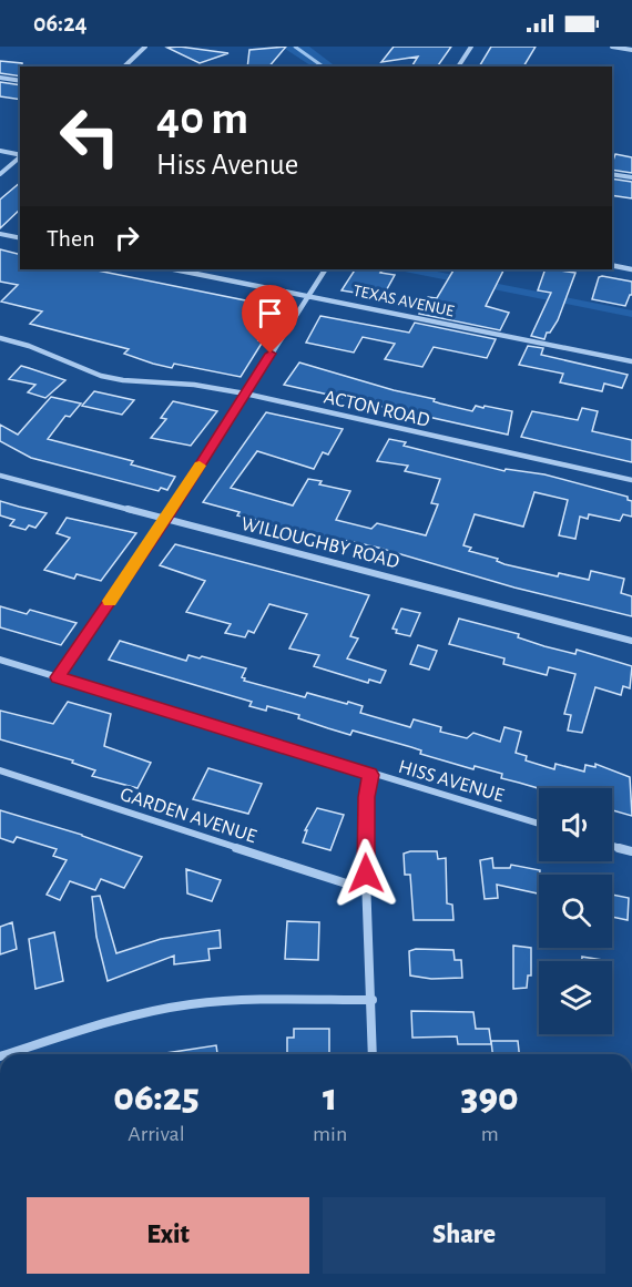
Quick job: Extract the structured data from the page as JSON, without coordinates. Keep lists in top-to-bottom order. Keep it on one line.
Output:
{"streets":{"street":["TEXAS AVENUE","ACTON ROAD","WILLOUGHBY ROAD","HISS AVENUE","GARDEN AVENUE"]},"page":{"status":"06:24","turn":["40 m","Hiss Avenue"],"then":"Then","eta":["06:25","Arrival","1","min","390","m"],"buttons":["Exit","Share"]}}
